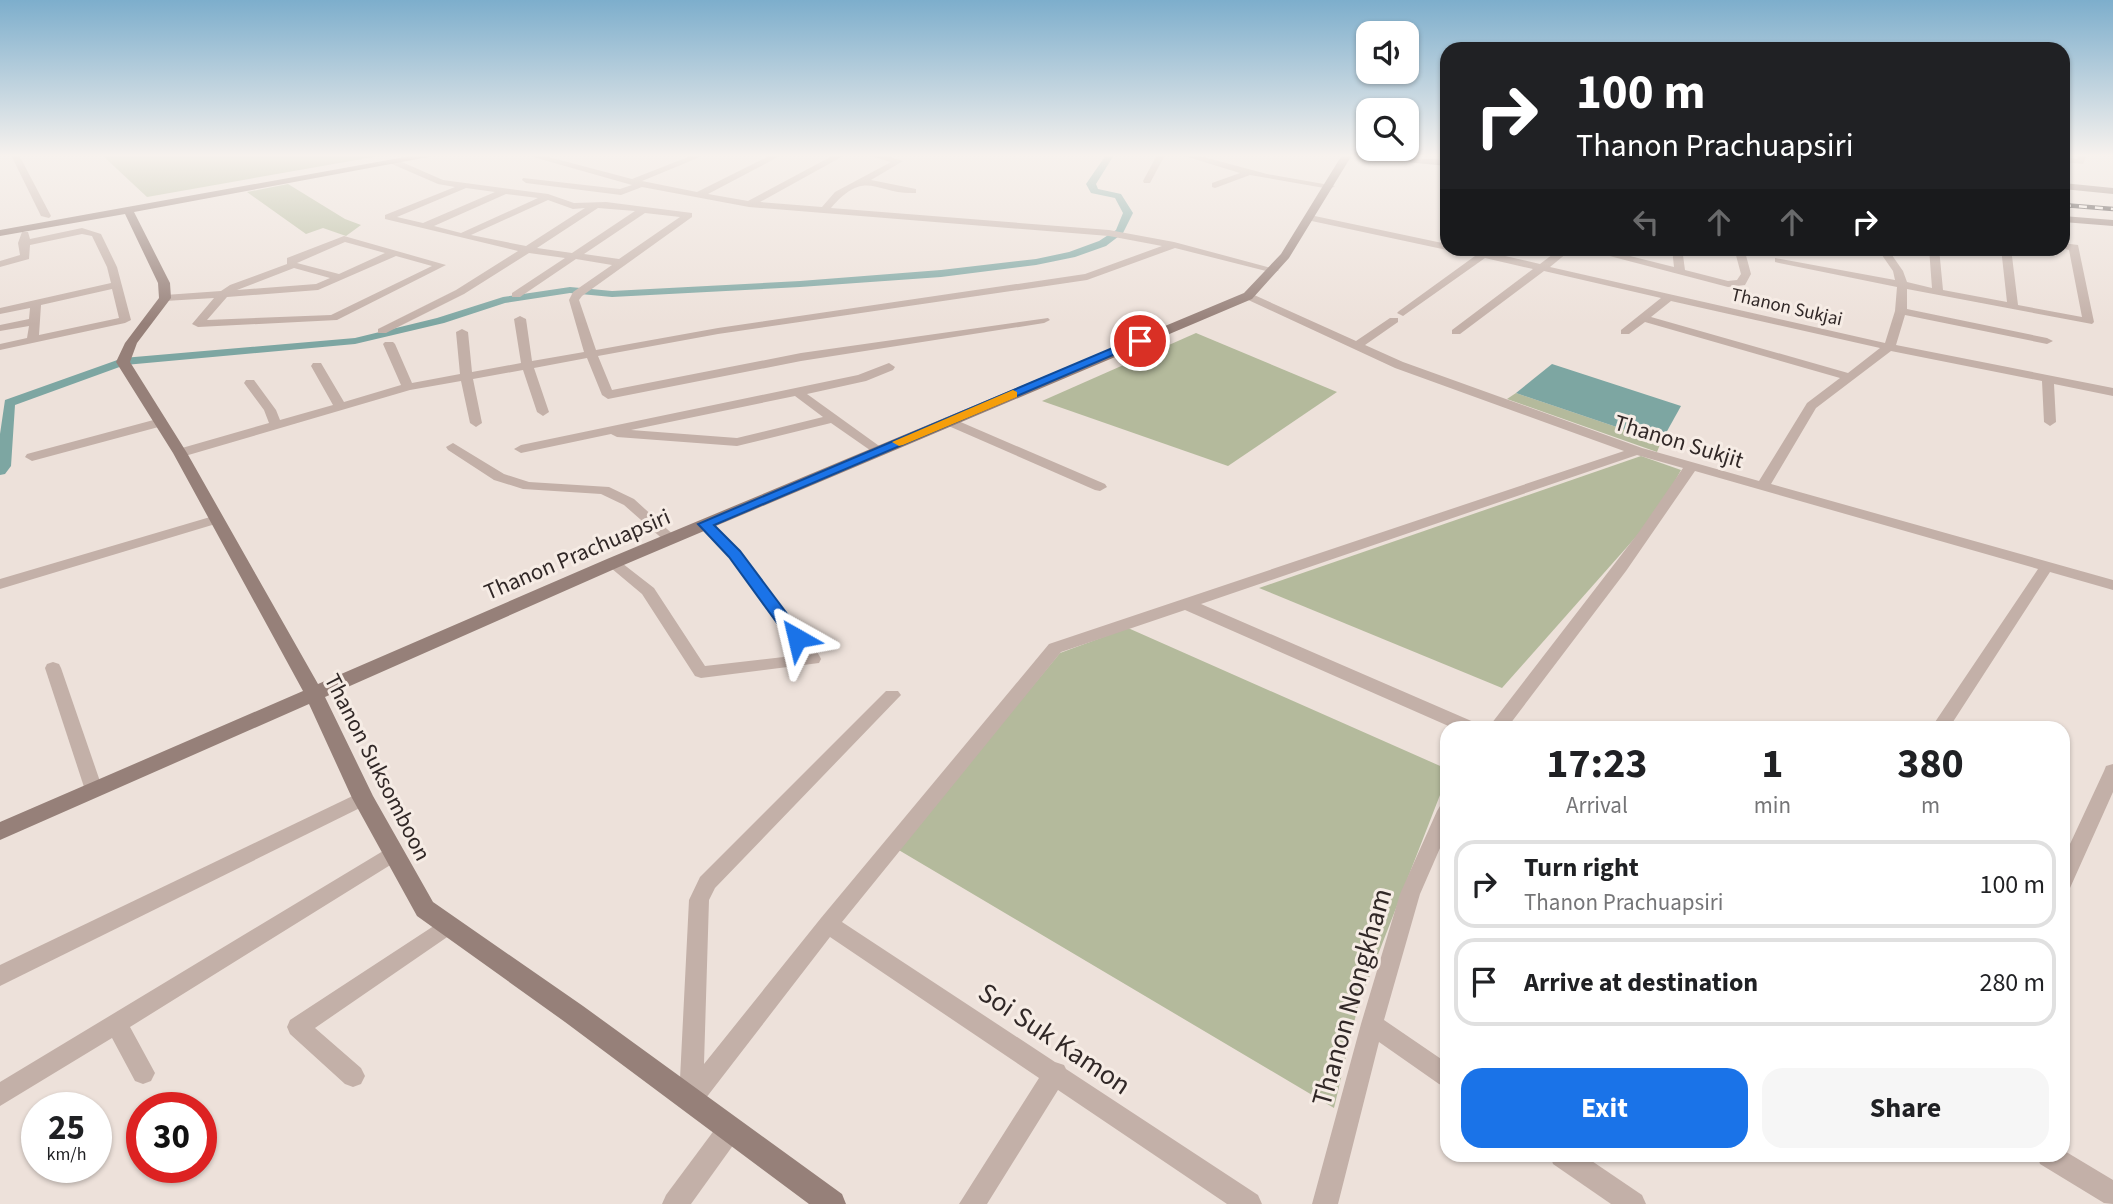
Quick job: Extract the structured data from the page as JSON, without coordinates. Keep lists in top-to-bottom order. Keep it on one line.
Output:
{"streets":{"street":["Thanon Sukjai","Thanon Sukjit","Thanon Prachuapsiri","Thanon Suksomboon","Thanon Nongkham","Soi Suk Kamon"]},"crossings":[["Thanon Sukjit","Thanon Prachuapsiri"],["Thanon Prachuapsiri","Thanon Suksomboon"]],"page":{"turn":["100 m","Thanon Prachuapsiri"],"eta":["17:23","Arrival","1","min","380","m"],"list":[{"name":"Turn right","note":"Thanon Prachuapsiri","value":"100 m"},{"name":"Arrive at destination","value":"280 m"}],"buttons":["Exit","Share"],"speed":"25 km/h","limit":"30"}}
